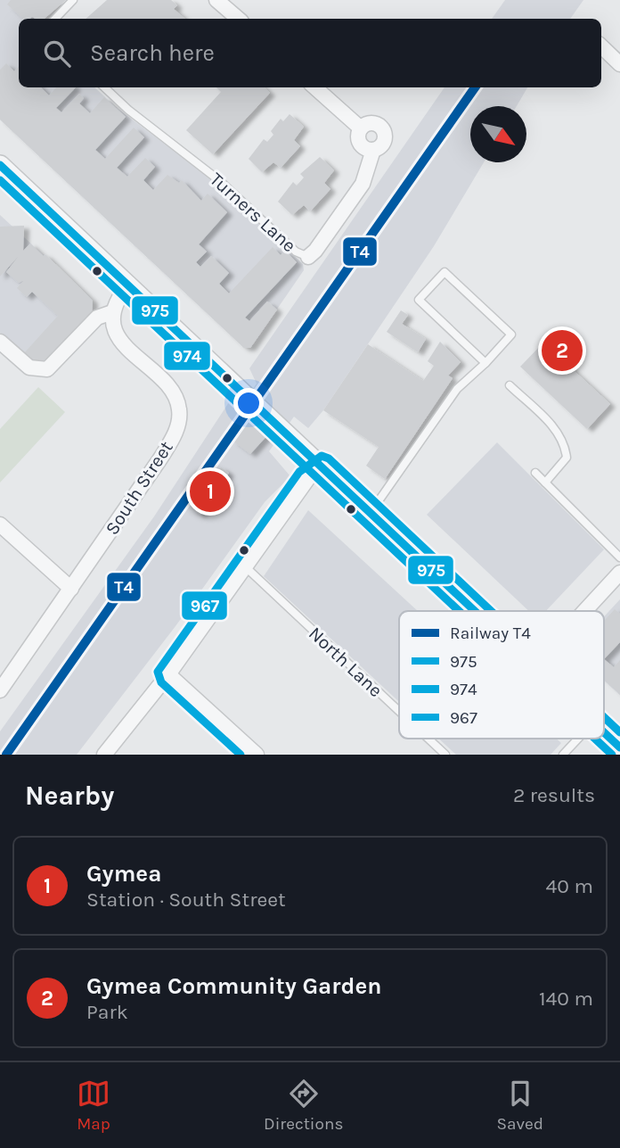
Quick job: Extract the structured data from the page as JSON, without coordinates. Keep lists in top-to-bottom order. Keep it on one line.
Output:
{"streets":{"street":["Turners Lane","South Street"],"lane":["North Lane"]},"lines":["rail line T4","transit line 975","transit line 974","transit line 967"],"legend":["Railway T4","975","974","967"],"north":"bottom right","page":{"search":"Search here","pins":["2","1"],"heading":["Nearby","2 results"],"list":[{"mark":"1","name":"Gymea","note":"Station · South Street","value":"40 m"},{"mark":"2","name":"Gymea Community Garden","note":"Park","value":"140 m"}],"nav":["Map","Directions","Saved"]}}
